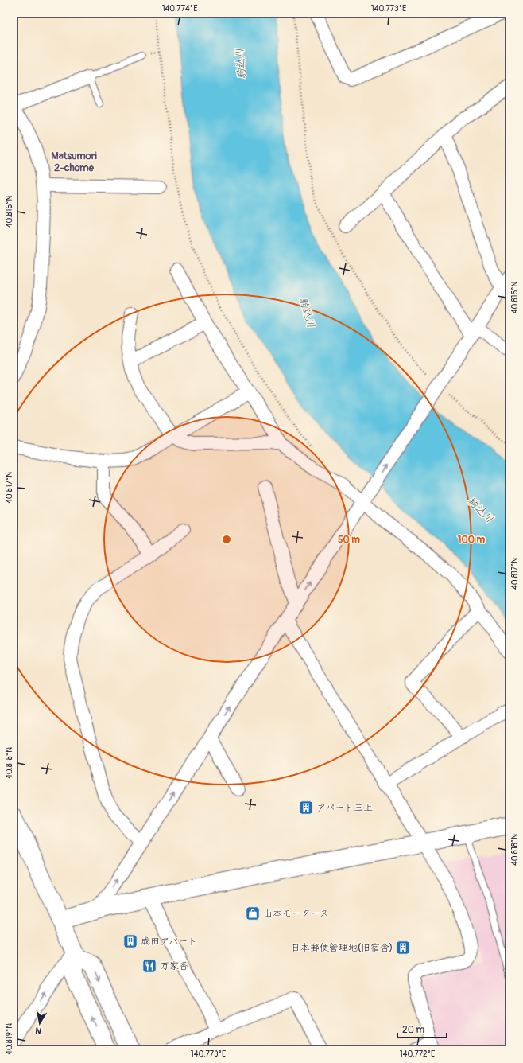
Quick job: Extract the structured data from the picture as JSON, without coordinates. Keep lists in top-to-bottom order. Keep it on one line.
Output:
{"districts":["Matsumori 2-chome"],"water":["駒込川"],"places":{"building":["アパート三上","成田アパート","日本郵便管理地(旧宿舎)"],"shop":["山本モータース"],"restaurant":["万家香"]},"scale_bar":"20 m","north":"bottom","coordinates":["140.774°E","140.773°E","40.816°N","40.817°N","40.818°N","40.819°N","140.772°E"],"rings":["50 m","100 m"]}
